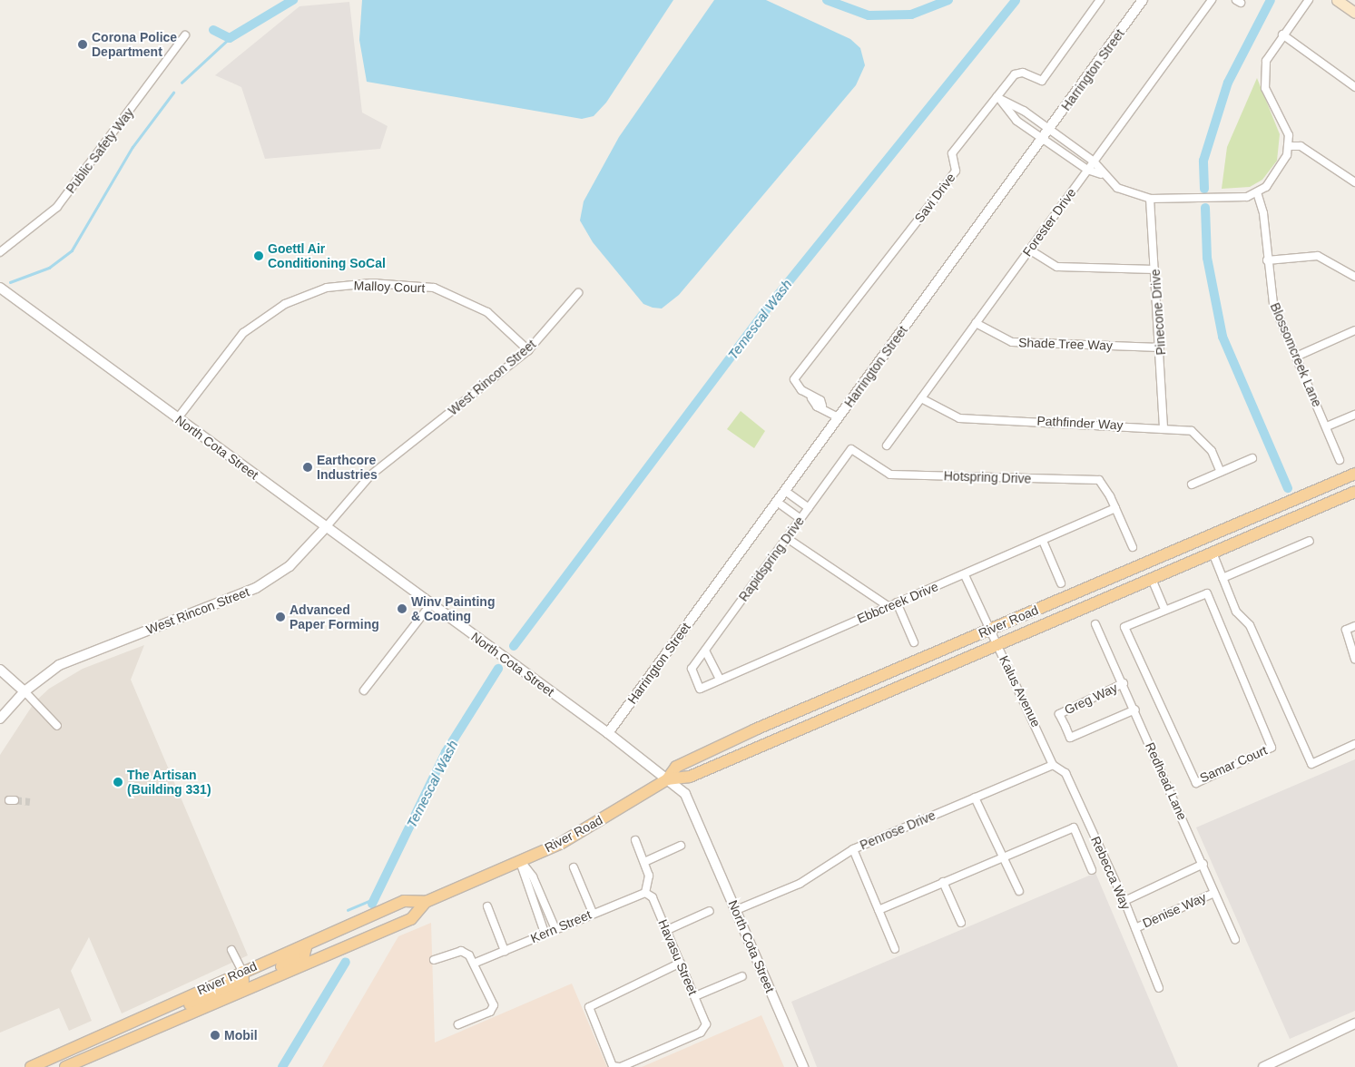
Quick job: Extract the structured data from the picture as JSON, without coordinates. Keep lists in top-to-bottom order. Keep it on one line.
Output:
{"streets":{"main road":["River Road"],"street":["Harrington Street","Public Safety Way","Savi Drive","Forester Drive","Malloy Court","Pinecone Drive","Shade Tree Way","Blossomcreek Lane","West Rincon Street","Pathfinder Way","North Cota Street","Hotspring Drive","Rapidspring Drive","Ebbcreek Drive","Kalus Avenue","Greg Way","Samar Court","Redhead Lane","Penrose Drive","Rebecca Way","Denise Way","Kern Street","Havasu Street"]},"crossings":[["Harrington Street","Savi Drive"],["Harrington Street","North Cota Street"],["Forester Drive","Shade Tree Way"],["Forester Drive","Pathfinder Way"],["Malloy Court","West Rincon Street"],["Malloy Court","North Cota Street"],["Pinecone Drive","Shade Tree Way"],["Pinecone Drive","Pathfinder Way"],["West Rincon Street","North Cota Street"],["North Cota Street","River Road"],["North Cota Street","Penrose Drive"],["Hotspring Drive","Rapidspring Drive"],["Hotspring Drive","Ebbcreek Drive"],["Rapidspring Drive","Ebbcreek Drive"],["Ebbcreek Drive","Kalus Avenue"],["River Road","Kalus Avenue"],["Kalus Avenue","Penrose Drive"],["Kalus Avenue","Rebecca Way"],["Greg Way","Redhead Lane"],["Redhead Lane","Denise Way"],["Penrose Drive","Rebecca Way"],["Rebecca Way","Denise Way"],["Kern Street","Havasu Street"]],"water":["Temescal Wash"],"places":["Corona Police Department","Goettl Air Conditioning SoCal","Earthcore Industries","Winv Painting & Coating","Advanced Paper Forming","The Artisan (Building 331)","Mobil"]}
